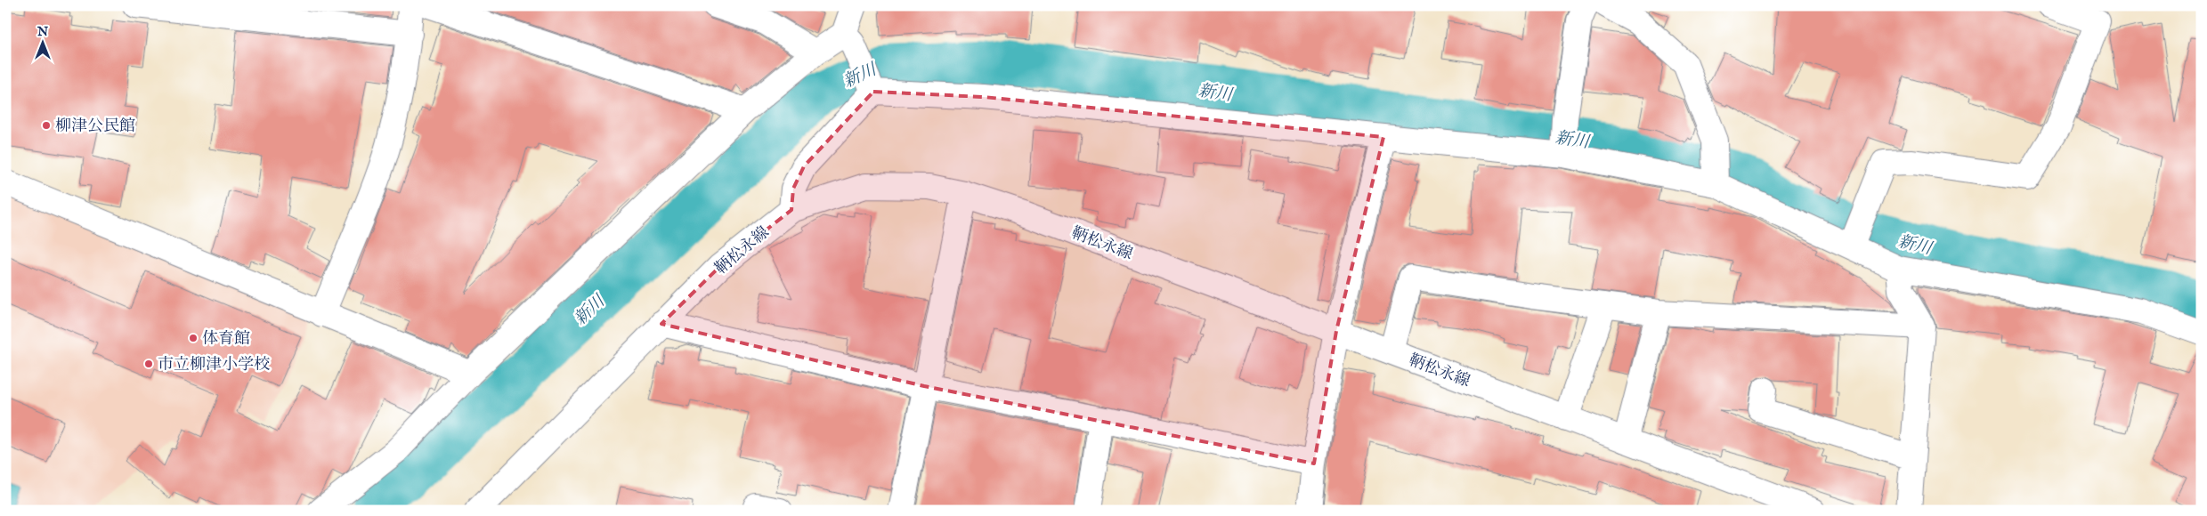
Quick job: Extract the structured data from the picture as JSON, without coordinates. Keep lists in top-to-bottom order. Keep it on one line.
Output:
{"streets":{"street":["鞆松永線"]},"water":["新川"],"places":["柳津公民館","体育館","市立柳津小学校"],"north":"top"}
